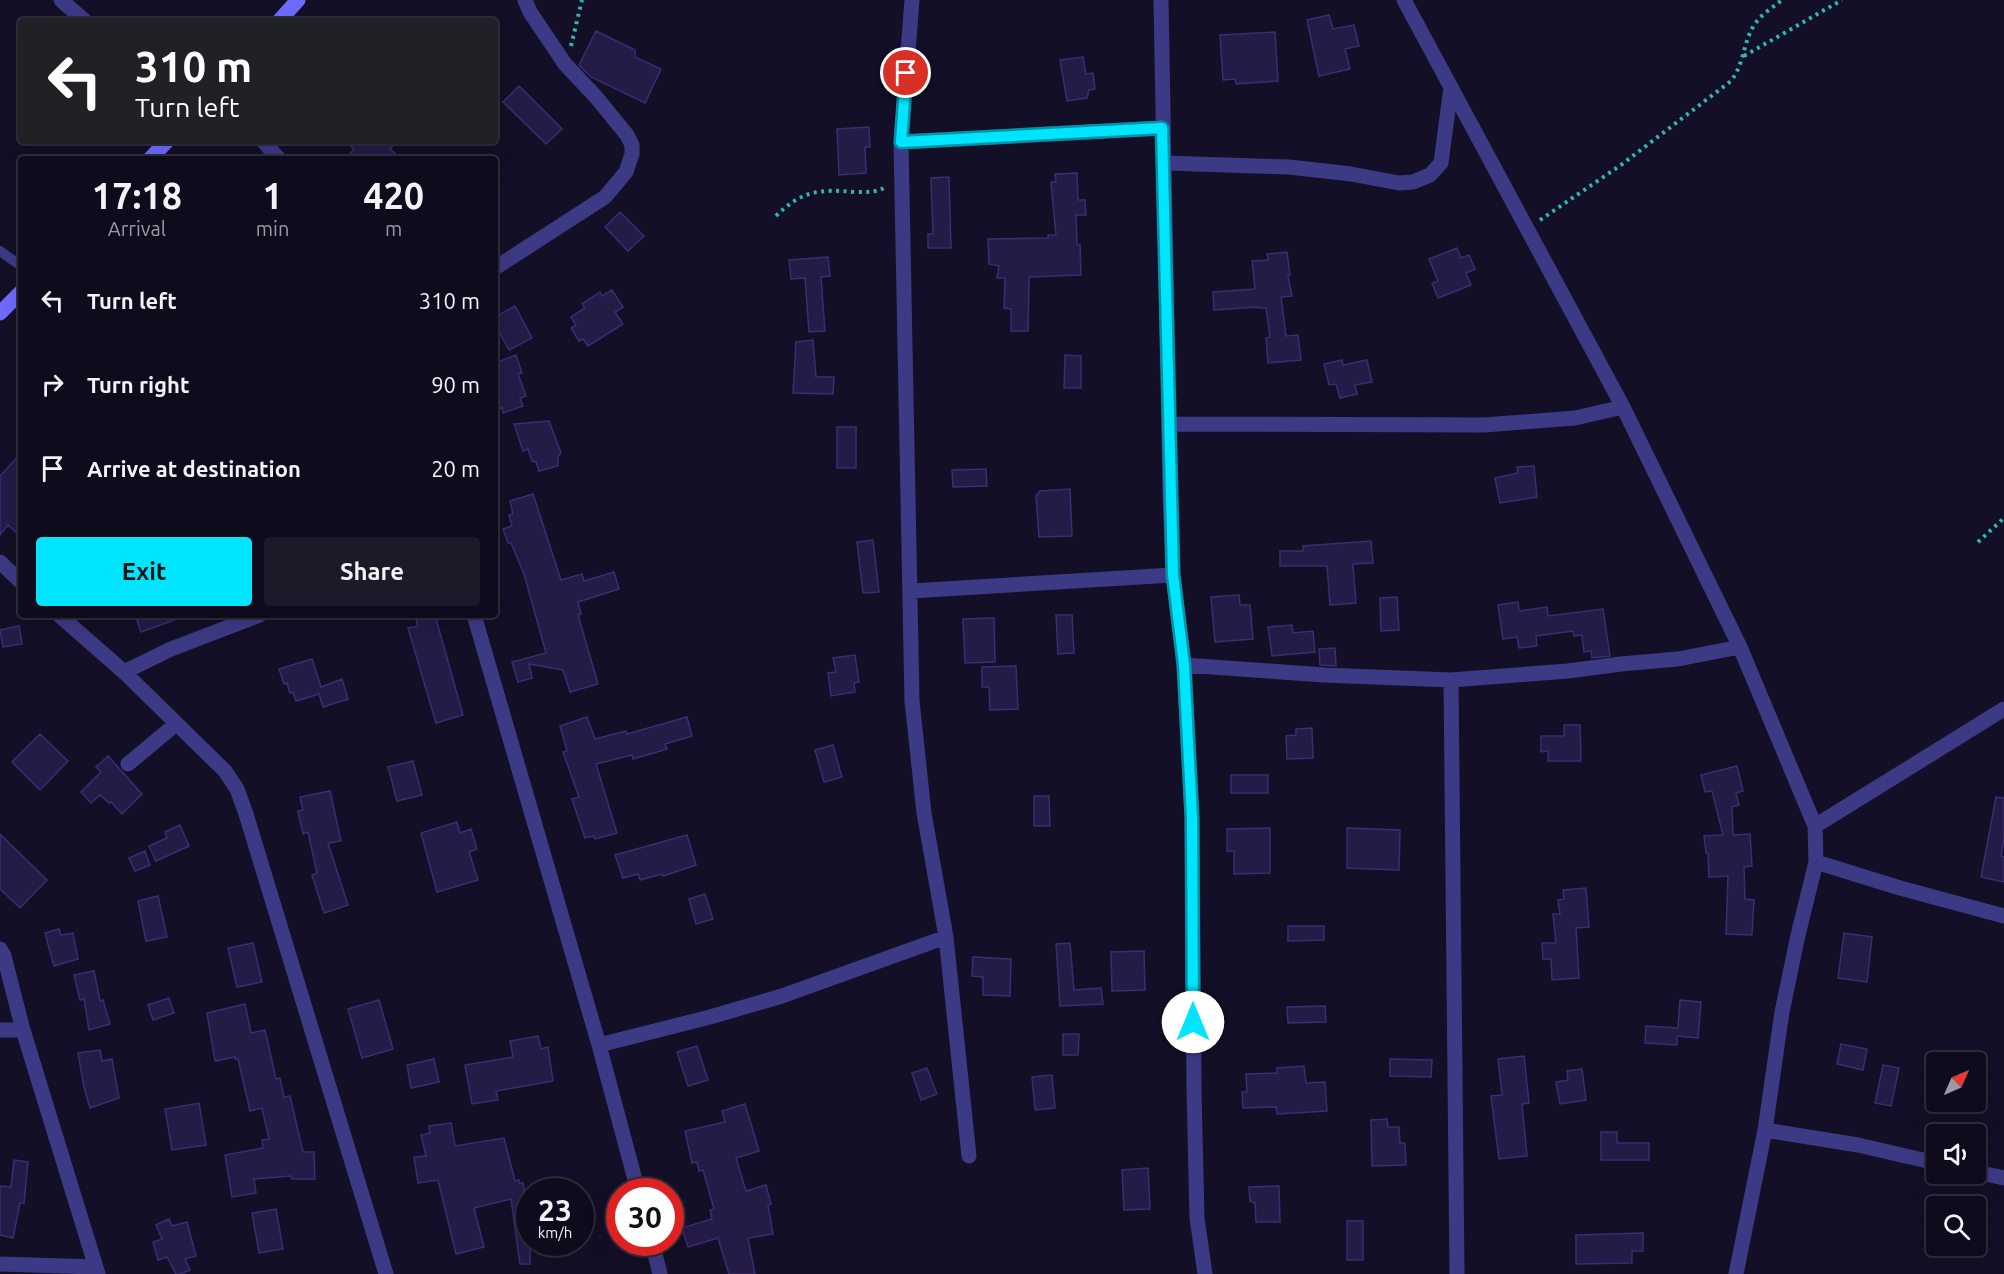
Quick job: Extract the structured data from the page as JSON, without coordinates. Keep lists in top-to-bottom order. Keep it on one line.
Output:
{"north":"top right","page":{"turn":["310 m","Turn left"],"eta":["17:18","Arrival","1","min","420","m"],"list":[{"name":"Turn left","value":"310 m"},{"name":"Turn right","value":"90 m"},{"name":"Arrive at destination","value":"20 m"}],"buttons":["Exit","Share"],"speed":"23 km/h","limit":"30"}}
